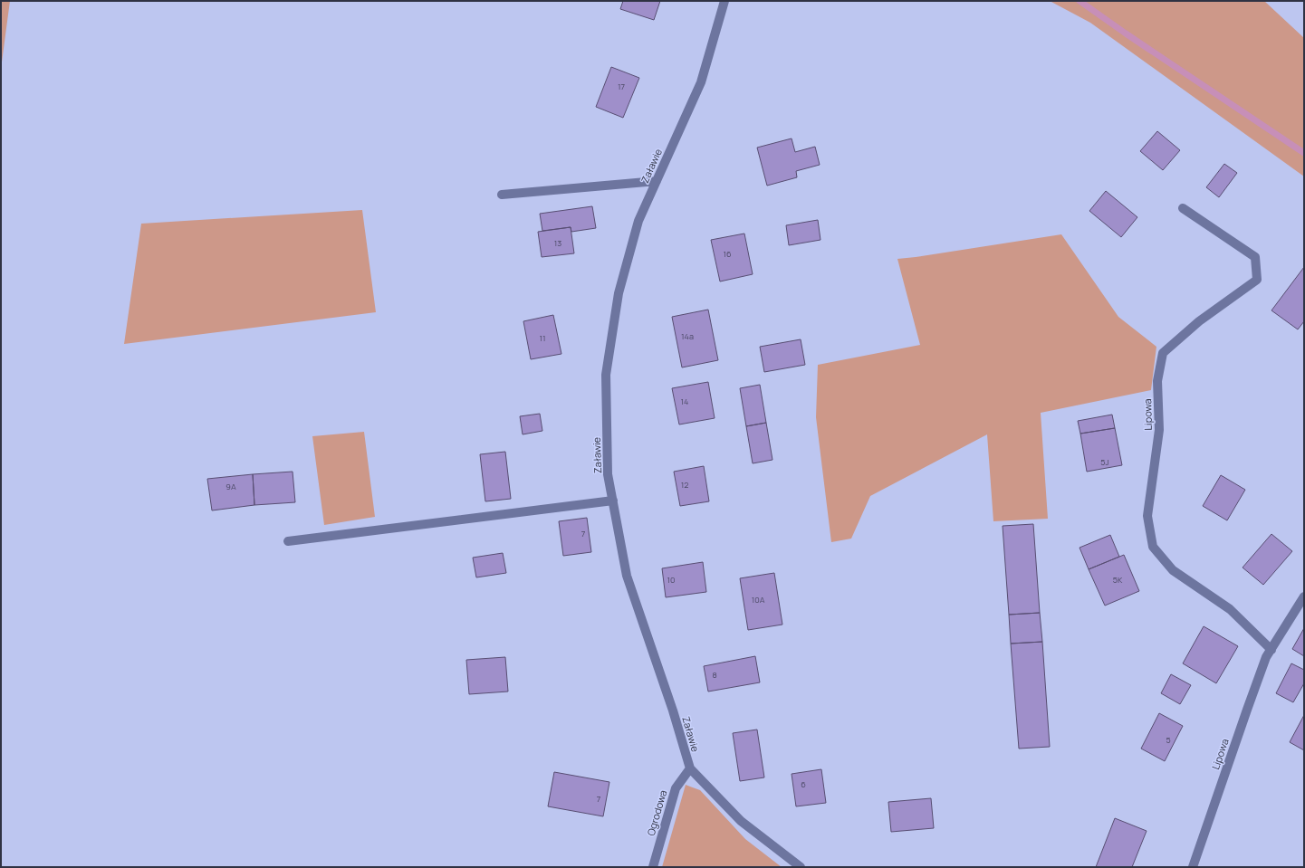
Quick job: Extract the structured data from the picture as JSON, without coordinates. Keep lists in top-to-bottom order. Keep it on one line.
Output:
{"streets":{"street":["Załawie","Lipowa","Ogrodowa"]},"crossings":[["Załawie","Ogrodowa"]],"house_numbers":["17","13","16","14a","11","14","5J","12","9A","7","10","5K","10A","8","5","6","7"]}
